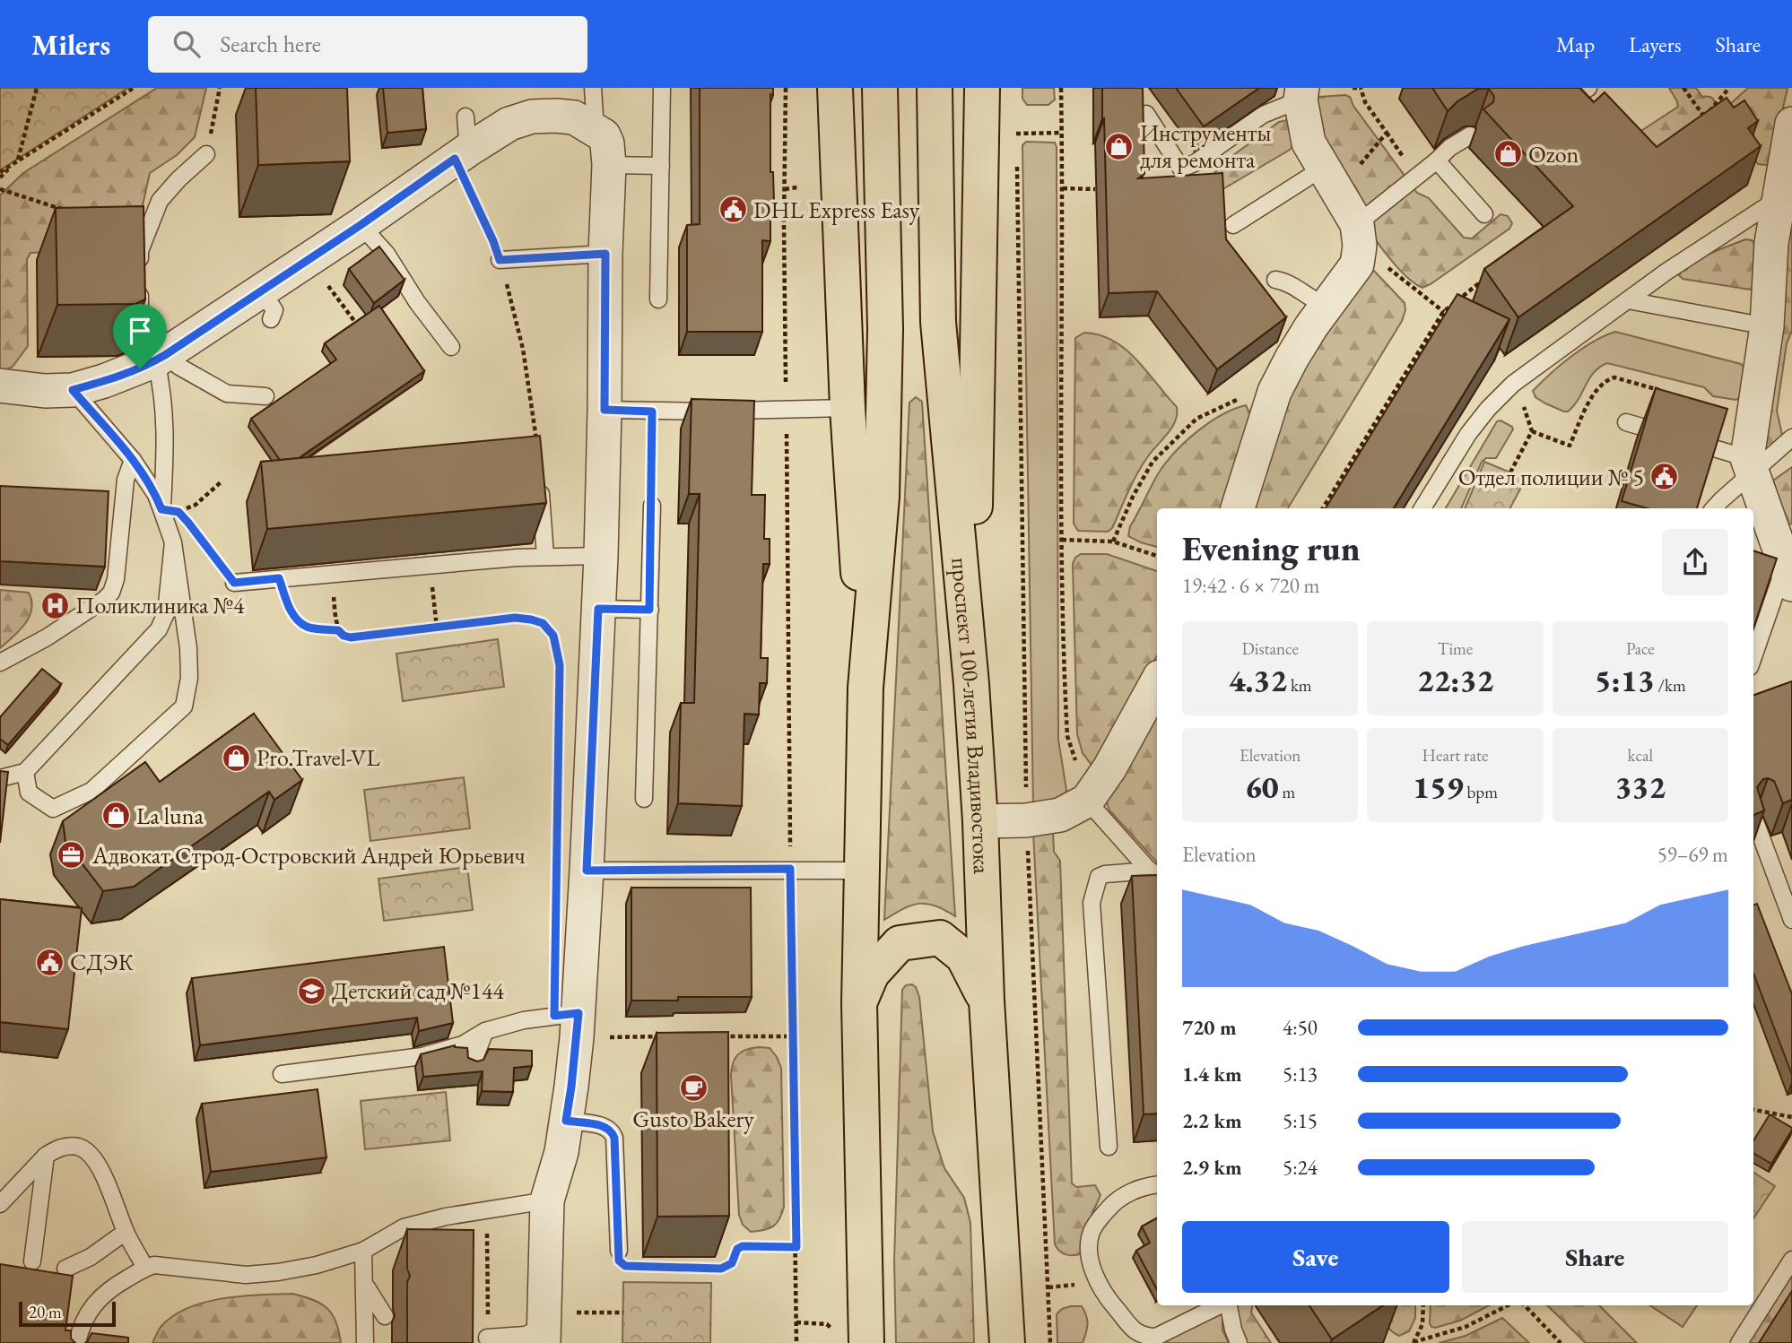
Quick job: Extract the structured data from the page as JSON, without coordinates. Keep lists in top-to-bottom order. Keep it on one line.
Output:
{"streets":{"highway":["проспект 100-летия Владивостока"]},"places":{"shop":["Инструменты для ремонта","Ozon","Pro.Travel-VL","La luna"],"public building":["DHL Express Easy","Отдел полиции № 5","СДЭК"],"hospital":["Поликлиника №4"],"office":["Адвокат Строд-Островский Андрей Юрьевич"],"school or university":["Детский сад №144"],"cafe":["Gusto Bakery"]},"scale_bar":"20 m","page":{"header":"Milers","search":"Search here","nav":["Map","Layers","Share"],"heading":["Evening run","19:42 · 6 × 720 m"],"stats":[["Distance","4.32 km"],["Time","22:32"],["Pace","5:13 /km"],["Elevation","60 m"],["Heart rate","159 bpm"],["kcal","332"]],"chart":["Elevation","59–69 m"],"list":[{"name":"720 m","note":"4:50"},{"name":"1.4 km","note":"5:13"},{"name":"2.2 km","note":"5:15"},{"name":"2.9 km","note":"5:24"}],"buttons":["Save","Share"],"scale":"20 m"}}
